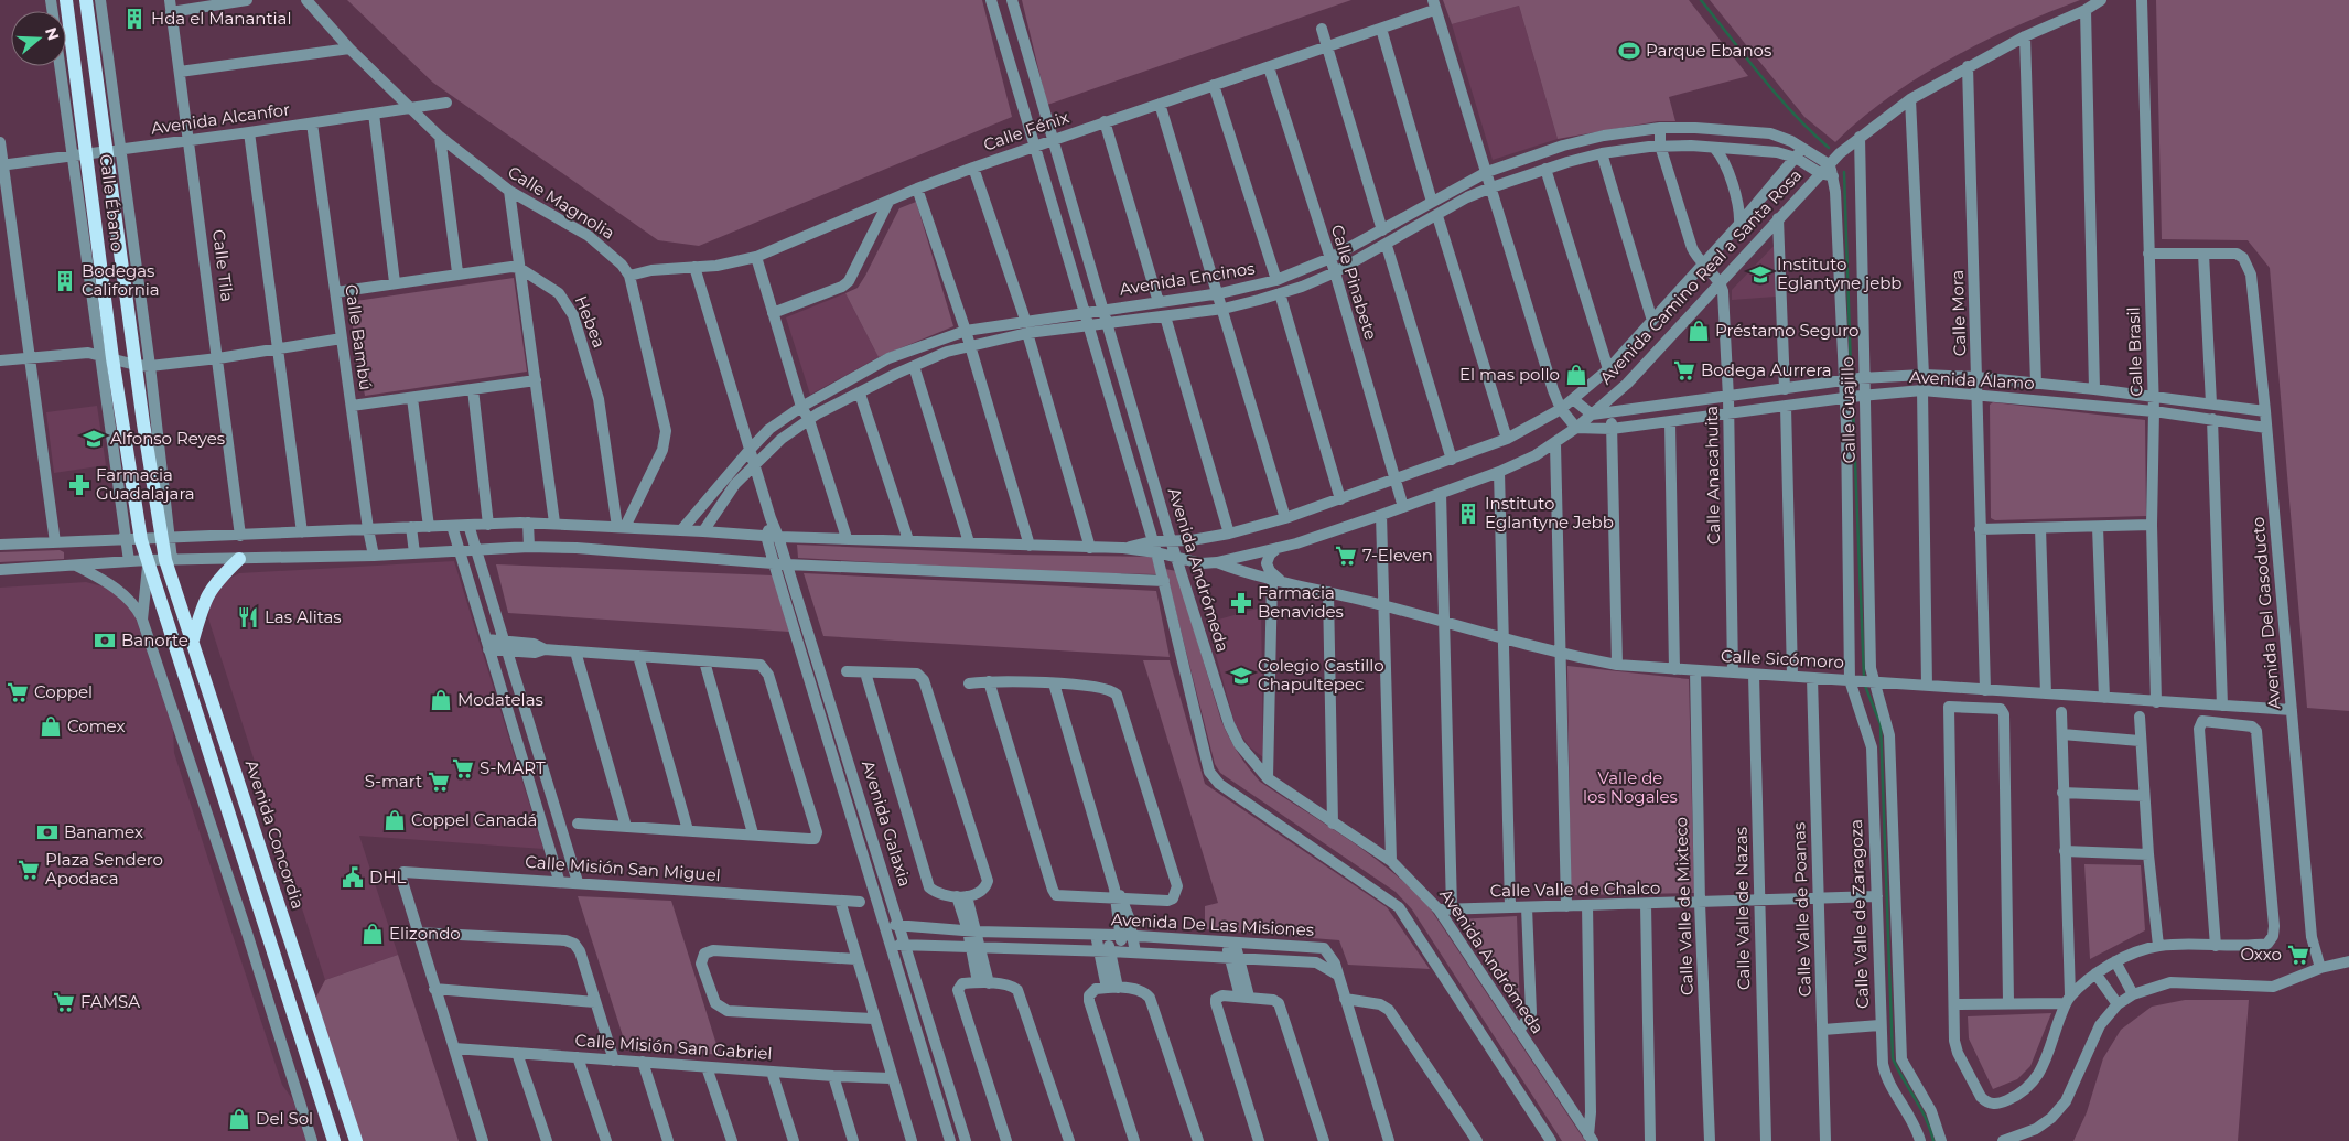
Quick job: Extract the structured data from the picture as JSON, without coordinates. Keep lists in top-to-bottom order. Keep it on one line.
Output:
{"streets":{"main road":["Calle Ébano","Avenida Concordia"],"street":["Avenida Alcanfor","Calle Fénix","Calle Magnolia","Calle Tila","Avenida Camino Real a Santa Rosa","Avenida Encinos","Calle Pinabete","Calle Mora","Hebea","Calle Bambú","Calle Brasil","Avenida Álamo","Calle Guajillo","Calle Anacahuita","Avenida Andrómeda","Avenida Del Gasoducto","Calle Sicómoro","Avenida Galaxia","Calle Misión San Miguel","Calle Valle de Chalco","Calle Valle de Mixteco","Calle Valle de Nazas","Calle Valle de Poanas","Calle Valle de Zaragoza","Avenida De Las Misiones","Calle Misión San Gabriel"]},"crossings":[["Avenida Alcanfor","Calle Ébano"],["Avenida Alcanfor","Calle Magnolia"],["Avenida Alcanfor","Calle Tila"],["Avenida Alcanfor","Calle Bambú"],["Calle Fénix","Calle Magnolia"],["Calle Fénix","Calle Pinabete"],["Calle Fénix","Avenida Andrómeda"],["Calle Fénix","Avenida Galaxia"],["Calle Ébano","Avenida Concordia"],["Calle Magnolia","Hebea"],["Avenida Camino Real a Santa Rosa","Avenida Encinos"],["Avenida Camino Real a Santa Rosa","Calle Pinabete"],["Avenida Camino Real a Santa Rosa","Calle Mora"],["Avenida Camino Real a Santa Rosa","Avenida Álamo"],["Avenida Camino Real a Santa Rosa","Calle Guajillo"],["Avenida Camino Real a Santa Rosa","Calle Anacahuita"],["Avenida Camino Real a Santa Rosa","Avenida Andrómeda"],["Avenida Encinos","Calle Pinabete"],["Avenida Encinos","Calle Guajillo"],["Avenida Encinos","Avenida Andrómeda"],["Avenida Encinos","Avenida Galaxia"],["Calle Mora","Avenida Álamo"],["Calle Mora","Calle Sicómoro"],["Calle Brasil","Avenida Álamo"],["Calle Brasil","Calle Sicómoro"],["Avenida Álamo","Calle Guajillo"],["Avenida Álamo","Calle Anacahuita"],["Avenida Álamo","Avenida Del Gasoducto"],["Calle Guajillo","Calle Sicómoro"],["Calle Guajillo","Calle Valle de Zaragoza"],["Calle Anacahuita","Calle Sicómoro"],["Avenida Andrómeda","Calle Valle de Chalco"],["Avenida Del Gasoducto","Calle Sicómoro"],["Calle Sicómoro","Calle Valle de Mixteco"],["Calle Sicómoro","Calle Valle de Nazas"],["Calle Sicómoro","Calle Valle de Poanas"],["Calle Sicómoro","Calle Valle de Zaragoza"],["Avenida Galaxia","Avenida De Las Misiones"],["Calle Valle de Chalco","Calle Valle de Mixteco"],["Calle Valle de Chalco","Calle Valle de Nazas"],["Calle Valle de Chalco","Calle Valle de Poanas"],["Calle Valle de Chalco","Calle Valle de Zaragoza"]],"parks":["Valle de los Nogales"],"places":{"building":["Hda el Manantial","Bodegas California","Instituto Eglantyne Jebb"],"sports":["Parque Ebanos"],"school or university":["Instituto Eglantyne jebb","Alfonso Reyes","Colegio Castillo Chapultepec"],"shop":["Préstamo Seguro","El mas pollo","Modatelas","Comex","Coppel Canadá","Elizondo","Del Sol"],"supermarket":["Bodega Aurrera","7-Eleven","Coppel","S-MART","S-mart","Plaza Sendero Apodaca","Oxxo","FAMSA"],"pharmacy":["Farmacia Guadalajara","Farmacia Benavides"],"restaurant":["Las Alitas"],"bank":["Banorte","Banamex"],"public building":["DHL"]},"north":"right"}
